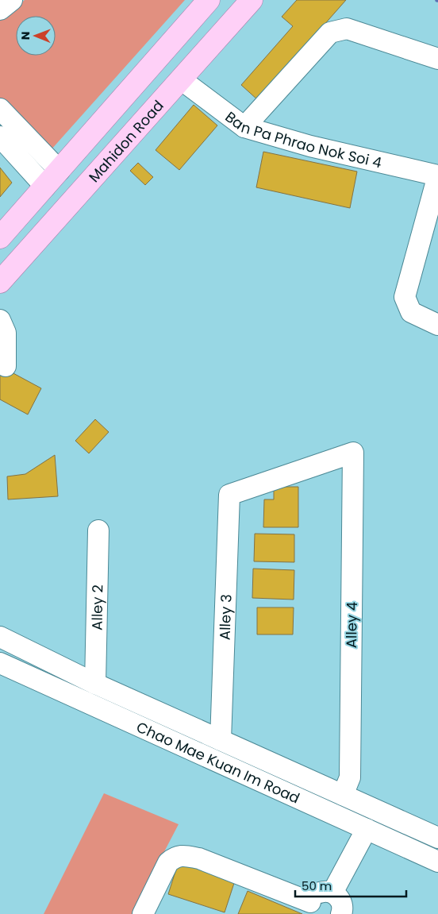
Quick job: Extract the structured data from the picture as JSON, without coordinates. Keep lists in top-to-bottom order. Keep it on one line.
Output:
{"streets":{"main road":["Mahidon Road"],"street":["Ban Pa Phrao Nok Soi 4","Alley 2","Alley 3","Alley 4","Chao Mae Kuan Im Road"]},"crossings":[["Ban Pa Phrao Nok Soi 4","Mahidon Road"],["Alley 3","Alley 4"]],"scale_bar":"50 m","north":"left"}
